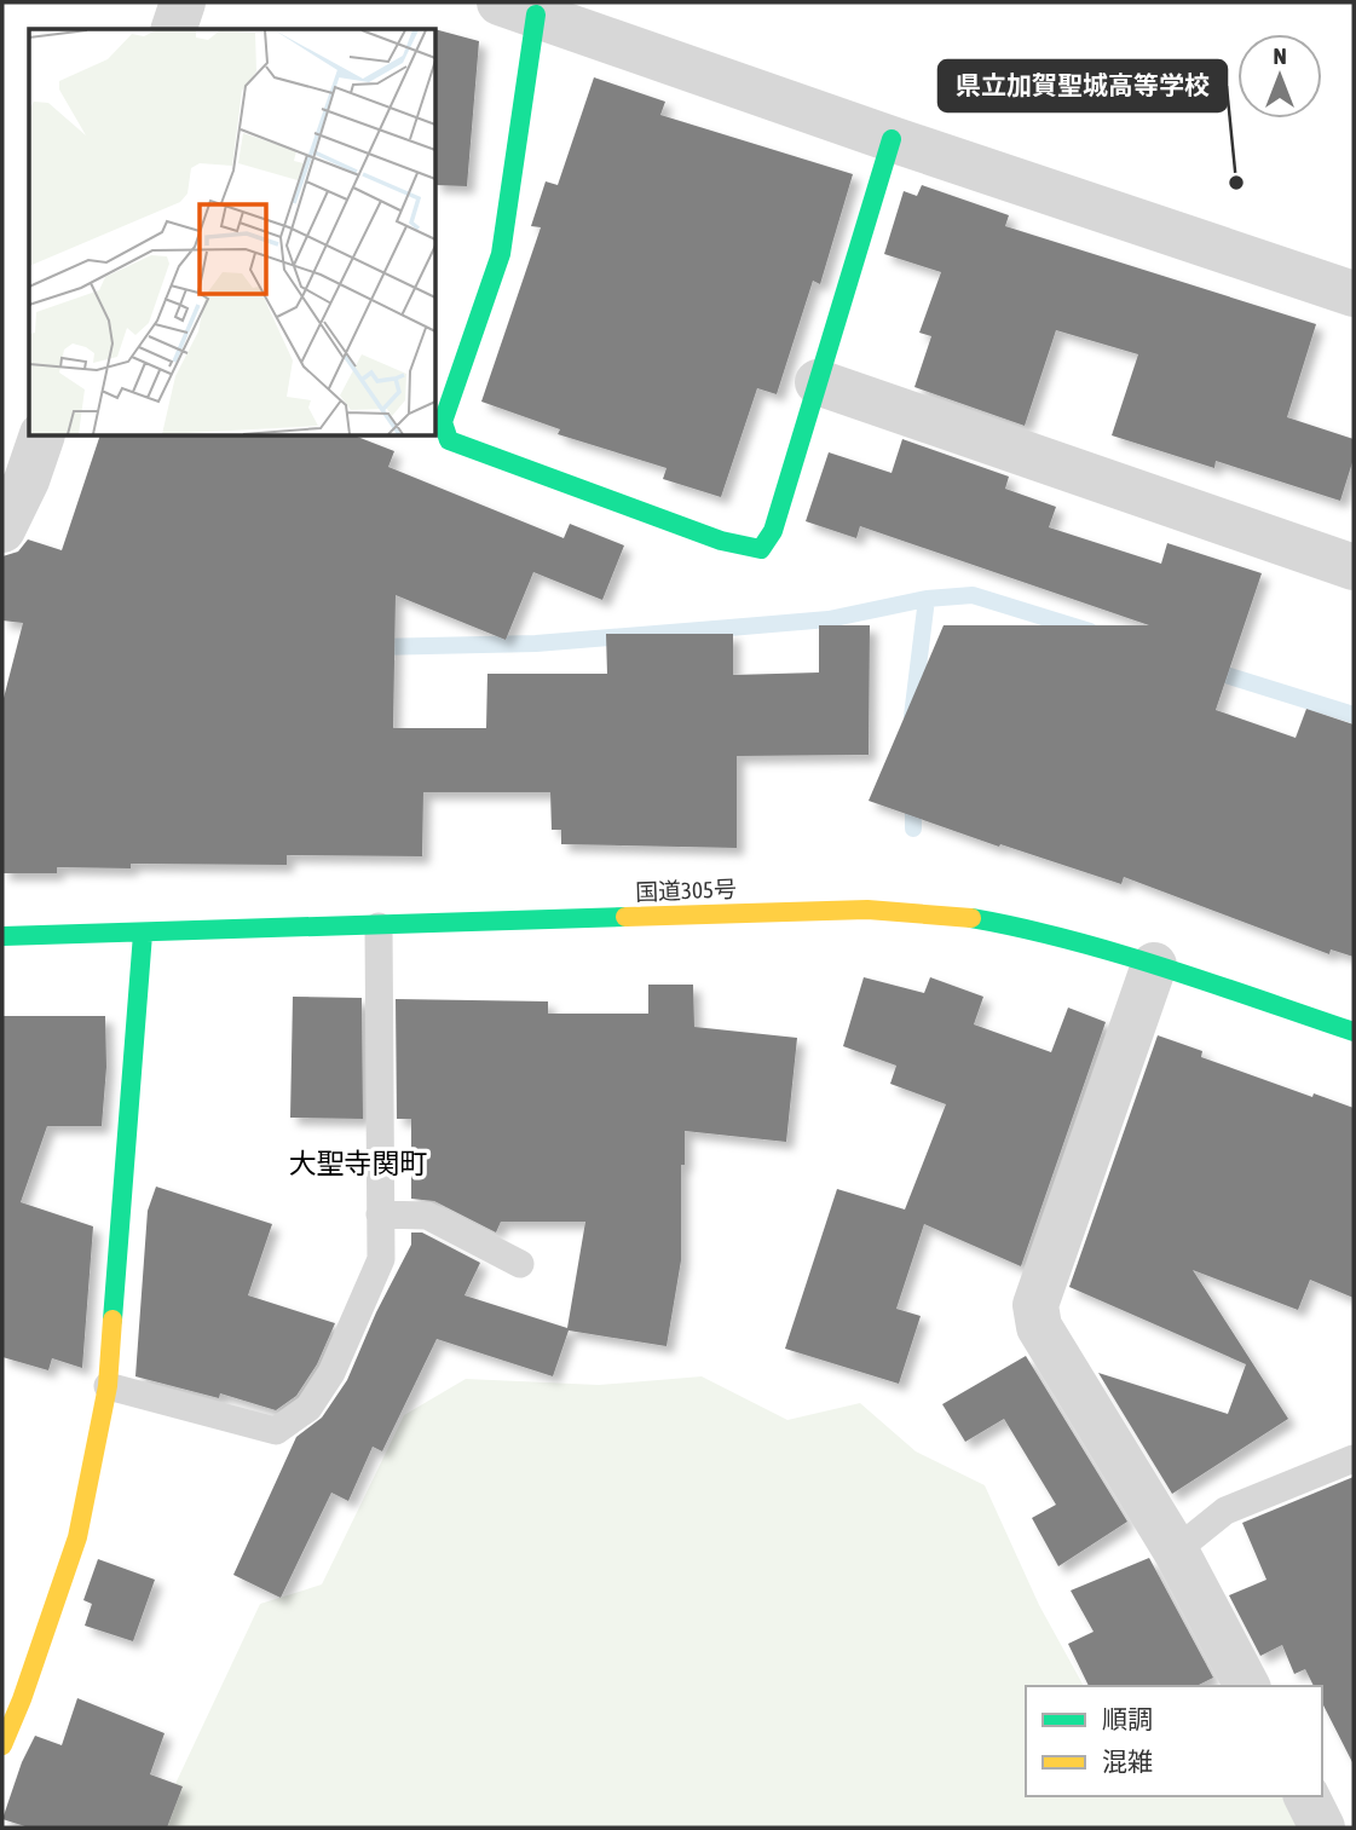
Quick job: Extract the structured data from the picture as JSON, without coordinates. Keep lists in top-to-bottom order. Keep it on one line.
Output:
{"streets":{"main road":["国道305号"]},"districts":["大聖寺関町"],"places":["県立加賀聖城高等学校"],"legend":["順調","混雑"],"north":"top"}
